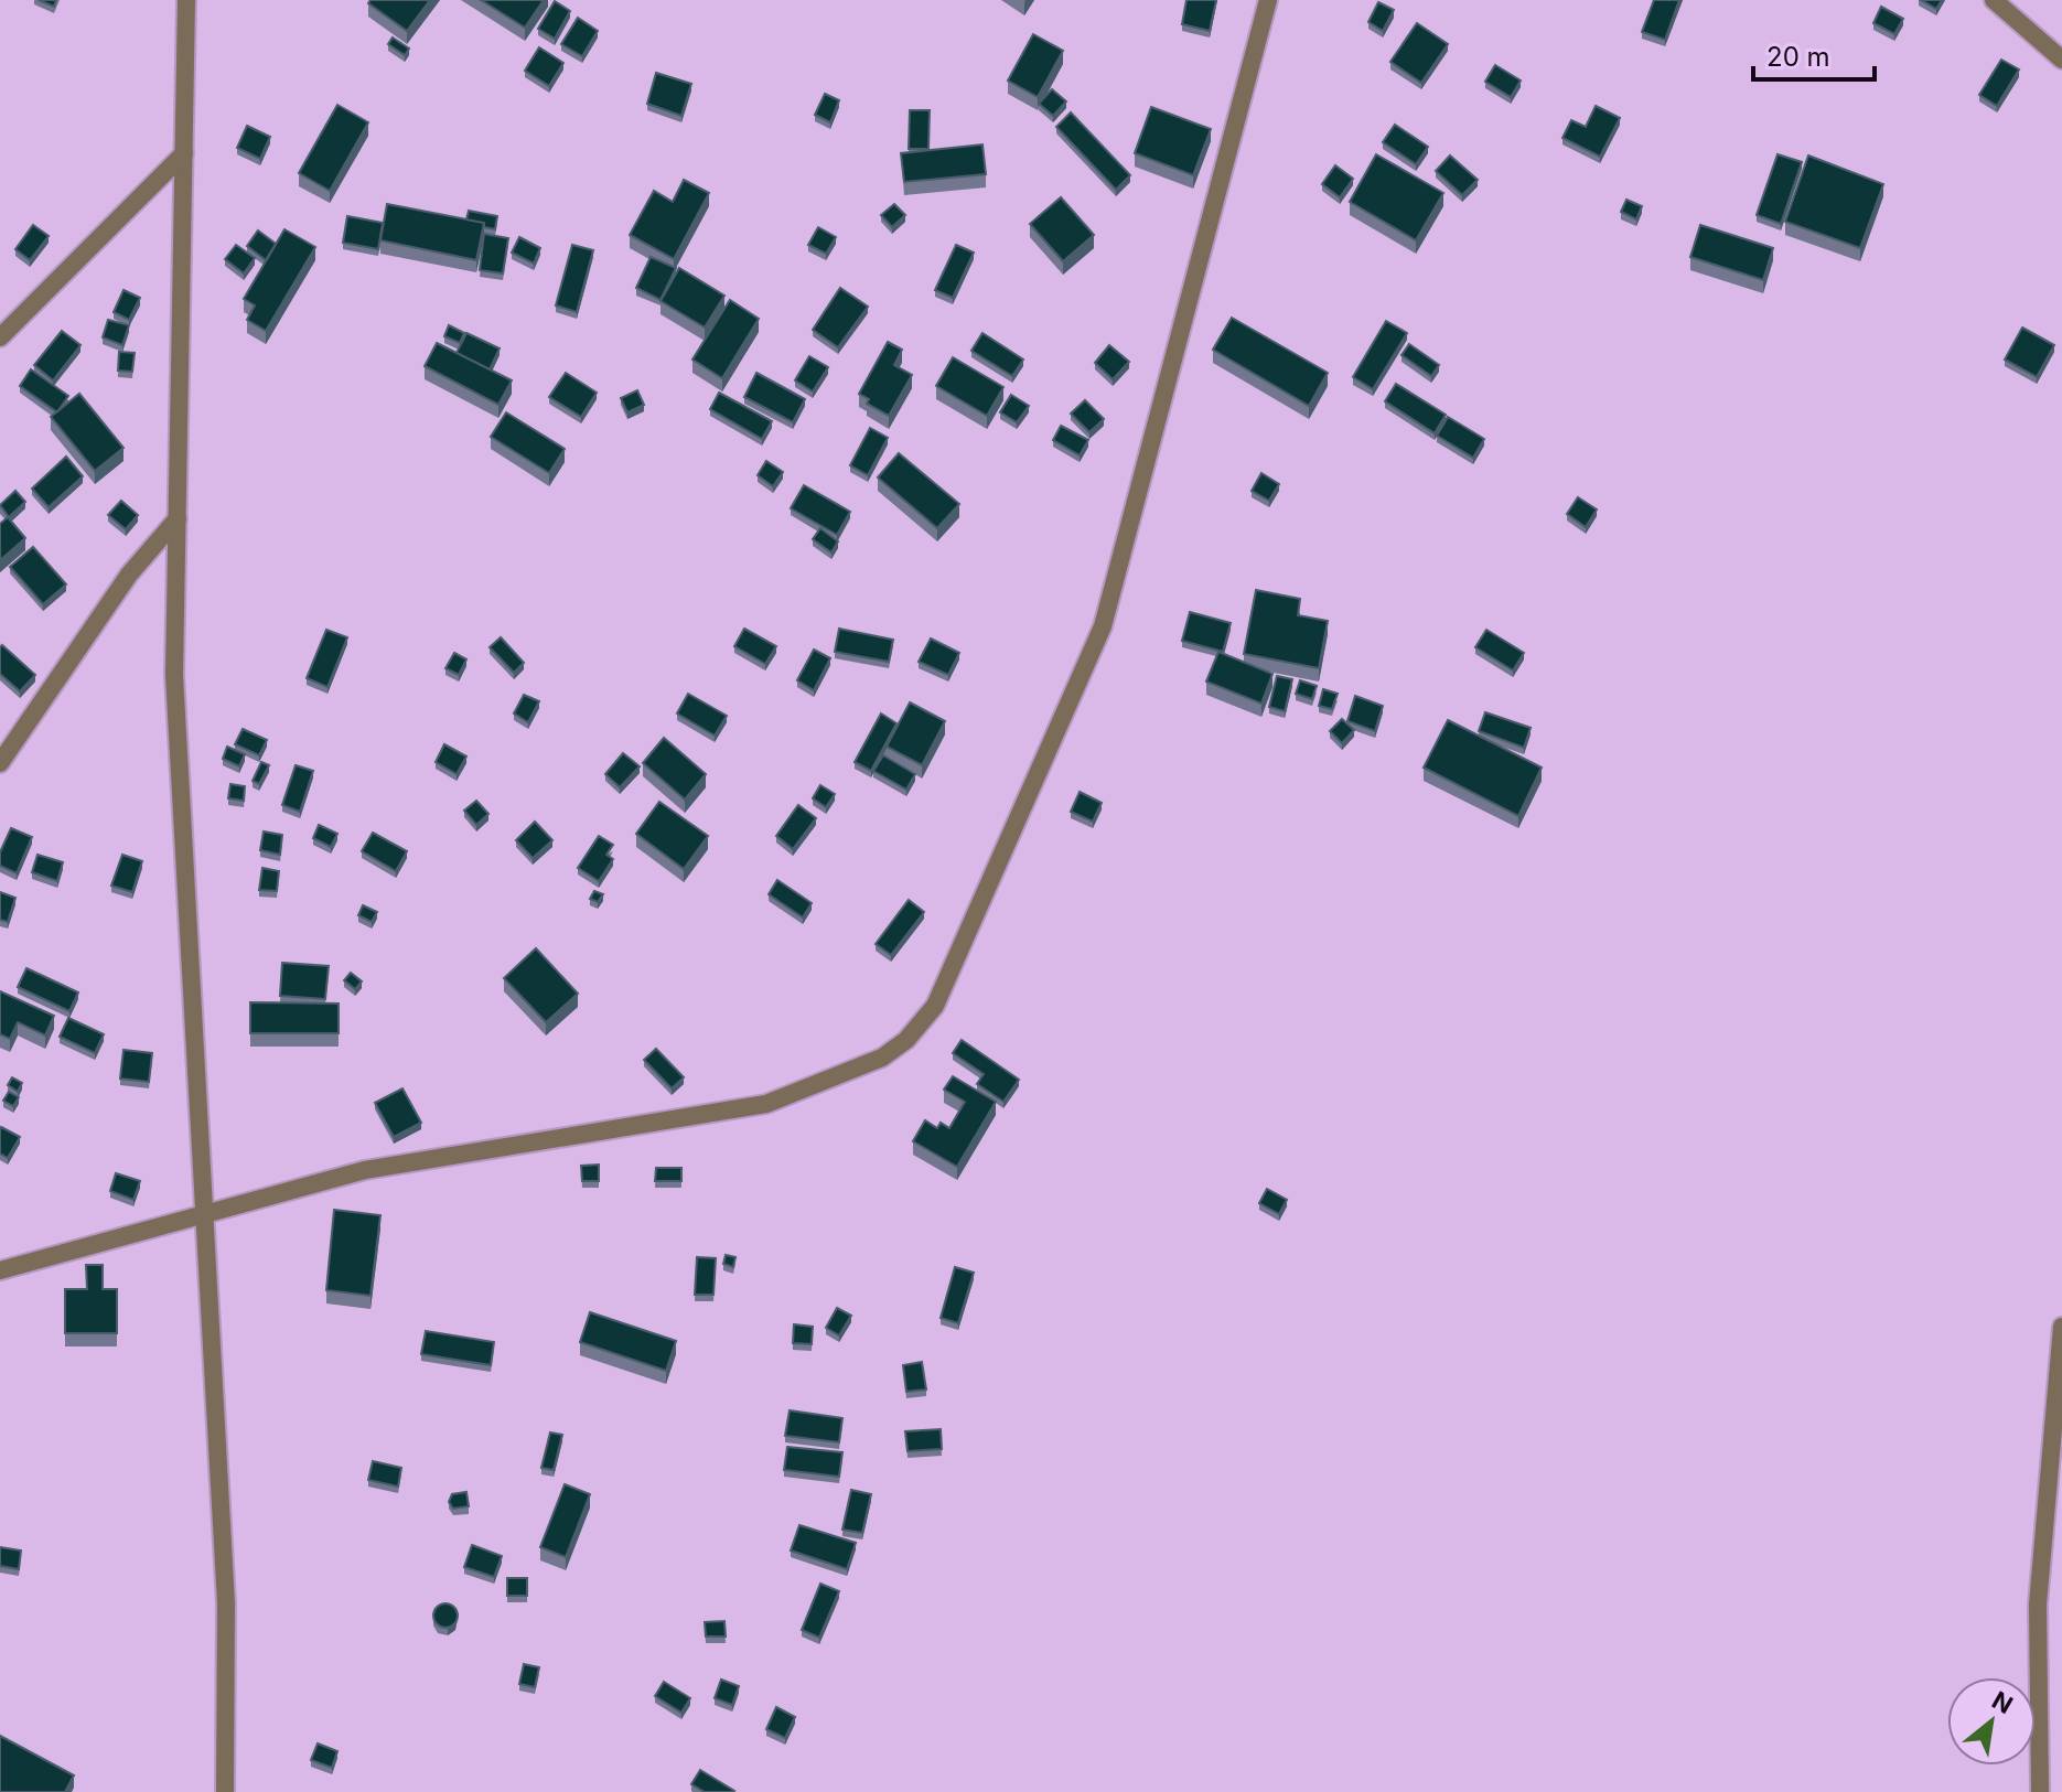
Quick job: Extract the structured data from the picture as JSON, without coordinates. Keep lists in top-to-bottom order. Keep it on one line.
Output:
{"scale_bar":"20 m","north":"top right"}
